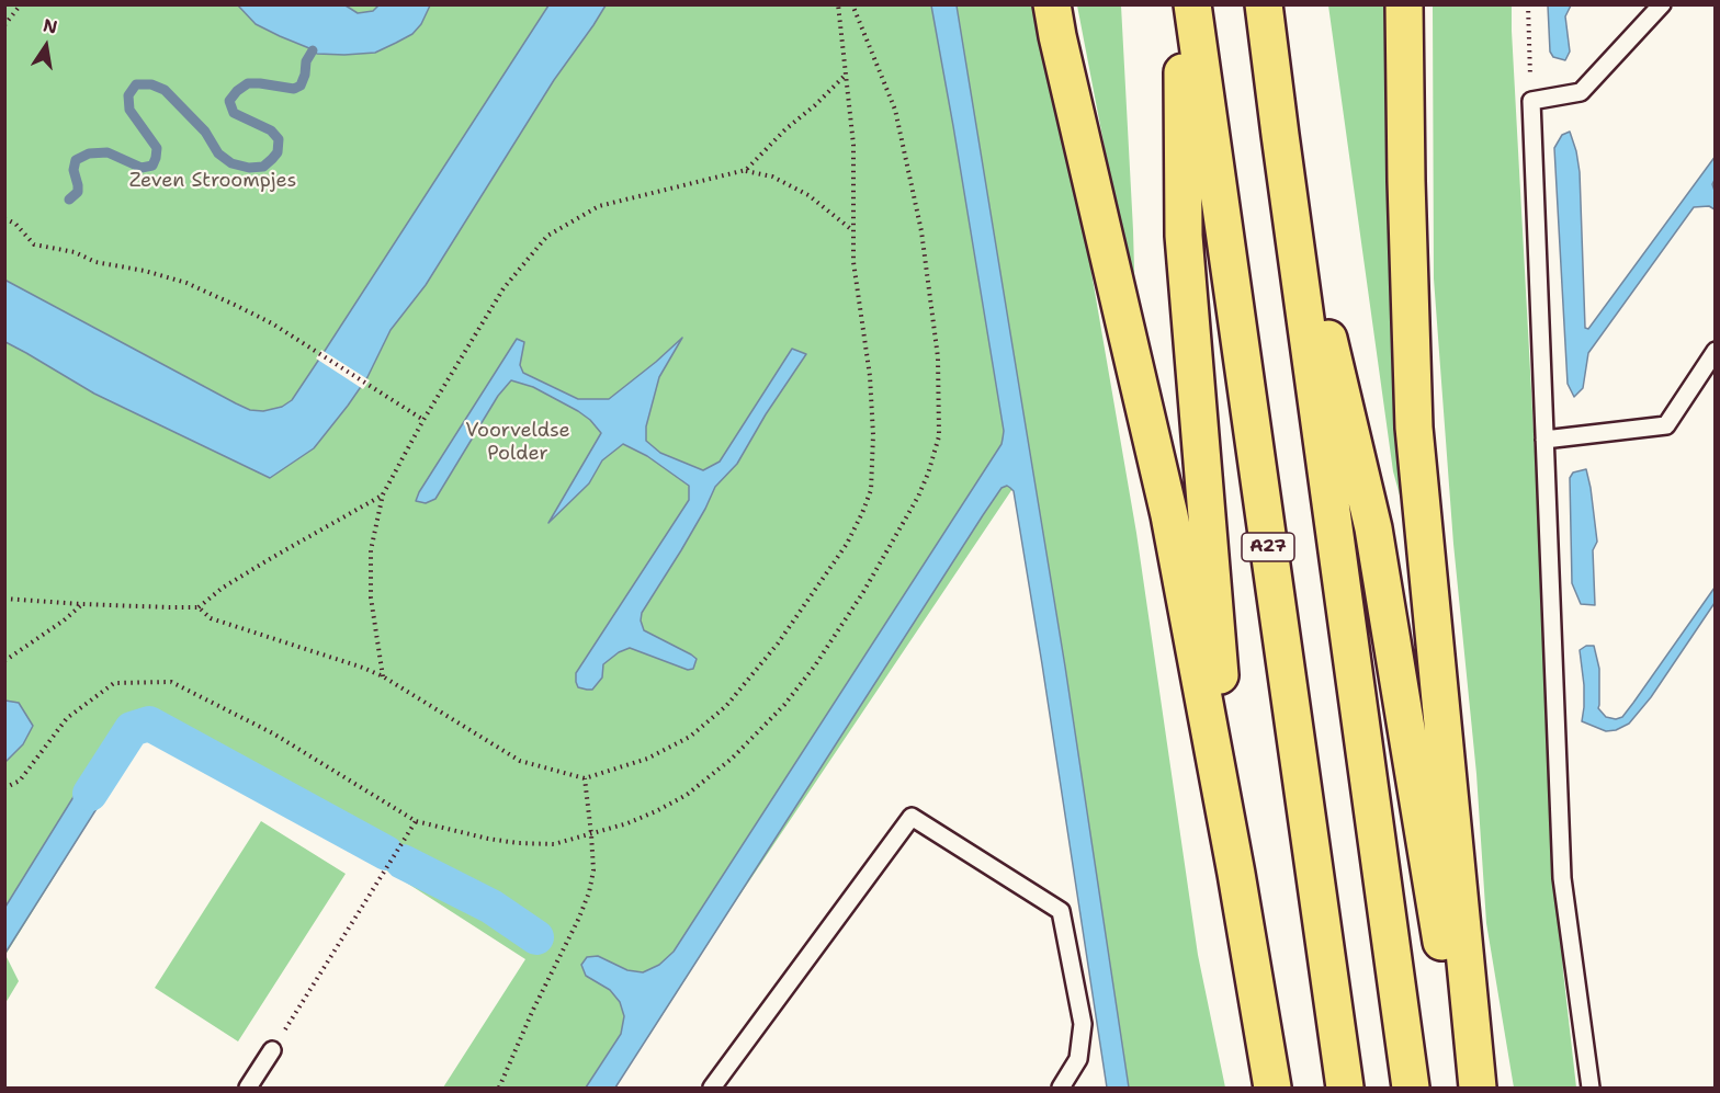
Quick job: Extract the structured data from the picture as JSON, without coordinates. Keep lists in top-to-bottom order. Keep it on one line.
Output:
{"streets":{"highway":["A27"]},"parks":["Zeven Stroompjes","Voorveldse Polder"],"north":"top"}
